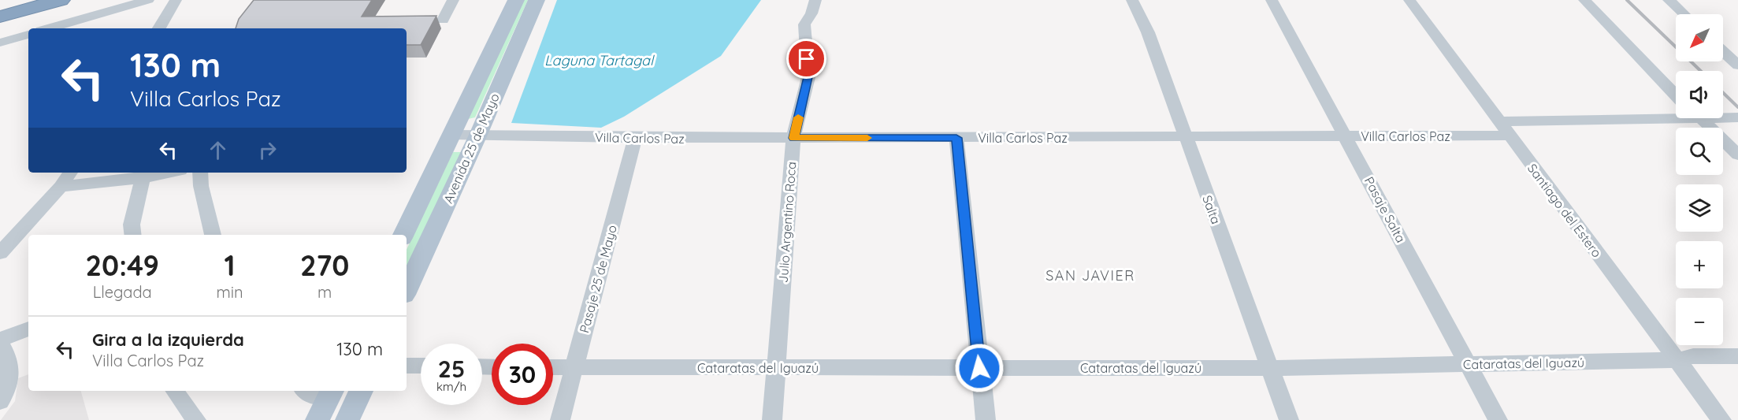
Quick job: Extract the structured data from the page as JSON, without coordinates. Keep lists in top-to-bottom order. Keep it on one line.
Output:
{"streets":{"main road":["Avenida 25 de Mayo"],"street":["Villa Carlos Paz","Salta","Pasaje Salta","Santiago del Estero","Julio Argentino Roca","Pasaje 25 de Mayo","Cataratas del Iguazú"]},"crossings":[["Villa Carlos Paz","Avenida 25 de Mayo"],["Villa Carlos Paz","Salta"],["Villa Carlos Paz","Pasaje Salta"],["Villa Carlos Paz","Santiago del Estero"],["Villa Carlos Paz","Julio Argentino Roca"],["Villa Carlos Paz","Pasaje 25 de Mayo"],["Salta","Cataratas del Iguazú"],["Pasaje Salta","Cataratas del Iguazú"],["Santiago del Estero","Cataratas del Iguazú"],["Julio Argentino Roca","Cataratas del Iguazú"],["Pasaje 25 de Mayo","Cataratas del Iguazú"]],"districts":["SAN JAVIER"],"water":["Laguna Tartagal"],"north":"bottom left","page":{"map_buttons":["+","−"],"turn":["130 m","Villa Carlos Paz"],"eta":["20:49","Llegada","1","min","270","m"],"list":[{"name":"Gira a la izquierda","note":"Villa Carlos Paz","value":"130 m"}],"speed":"25 km/h","limit":"30"}}
